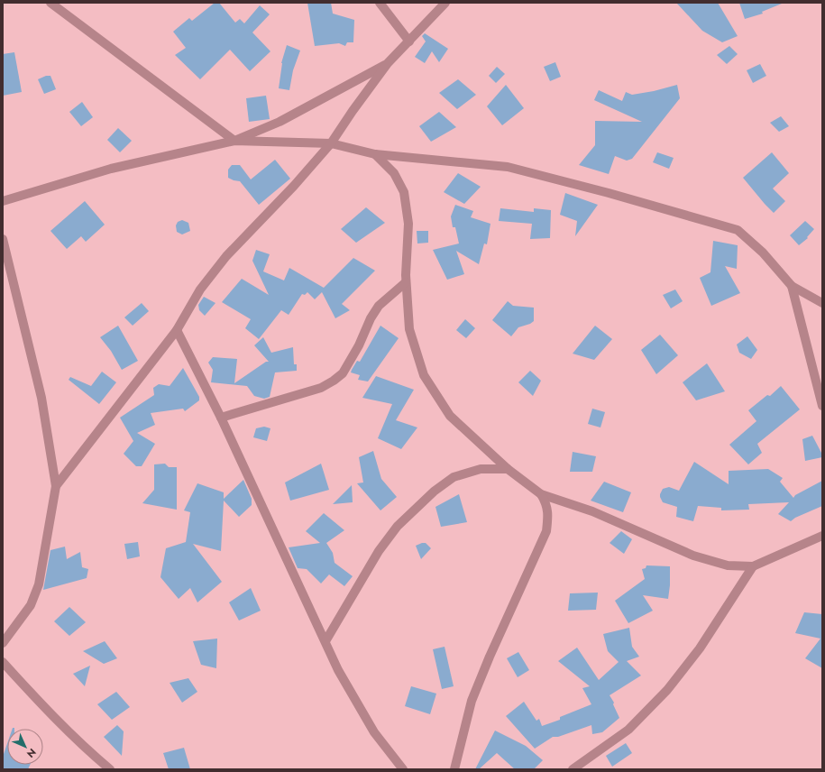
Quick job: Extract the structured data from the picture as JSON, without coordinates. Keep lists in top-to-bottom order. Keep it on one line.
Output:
{"north":"bottom right"}
